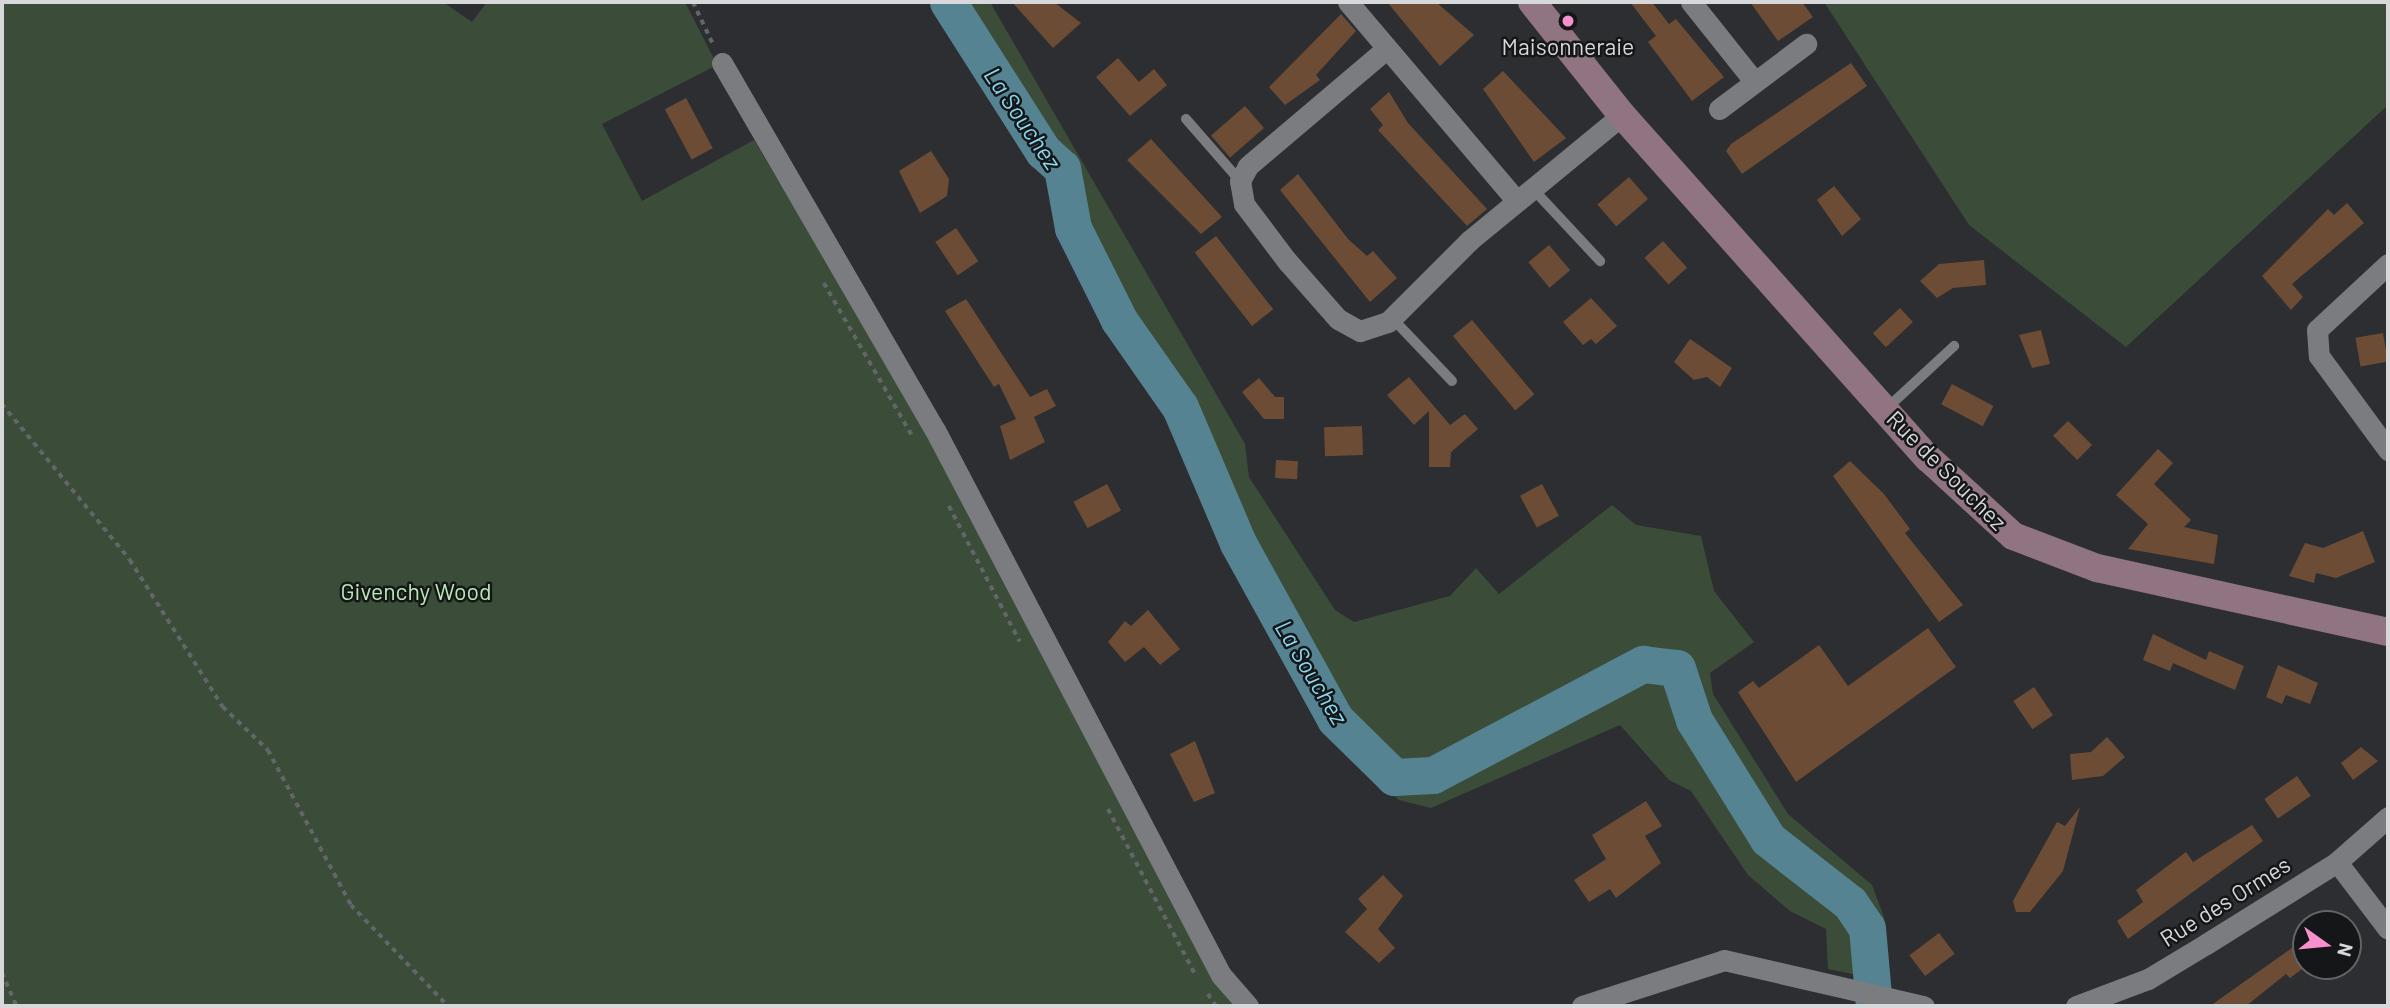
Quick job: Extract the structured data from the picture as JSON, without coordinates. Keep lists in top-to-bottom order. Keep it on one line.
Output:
{"streets":{"main road":["Rue de Souchez"],"street":["Rue des Ormes"]},"water":["La Souchez"],"parks":["Givenchy Wood"],"places":["Maisonneraie"],"north":"right"}
